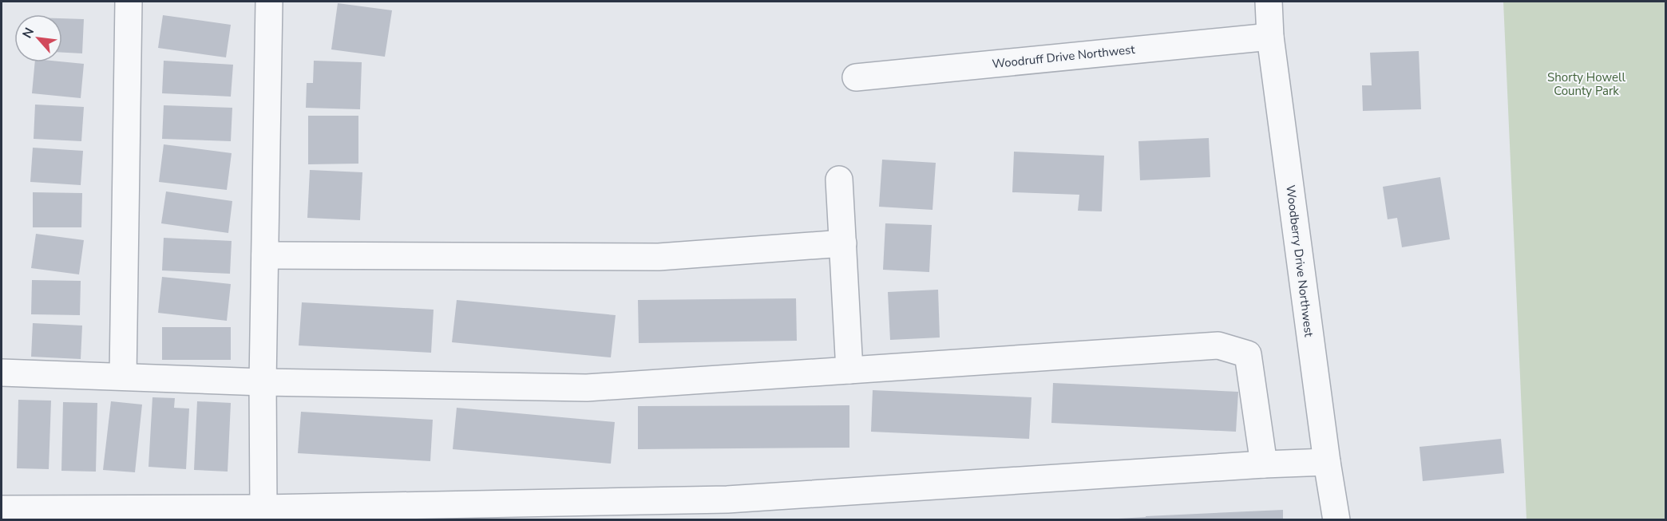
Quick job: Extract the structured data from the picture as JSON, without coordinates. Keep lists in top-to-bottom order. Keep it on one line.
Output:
{"streets":{"street":["Woodruff Drive Northwest","Woodberry Drive Northwest"]},"crossings":[["Woodruff Drive Northwest","Woodberry Drive Northwest"]],"parks":["Shorty Howell County Park"],"north":"top left"}
